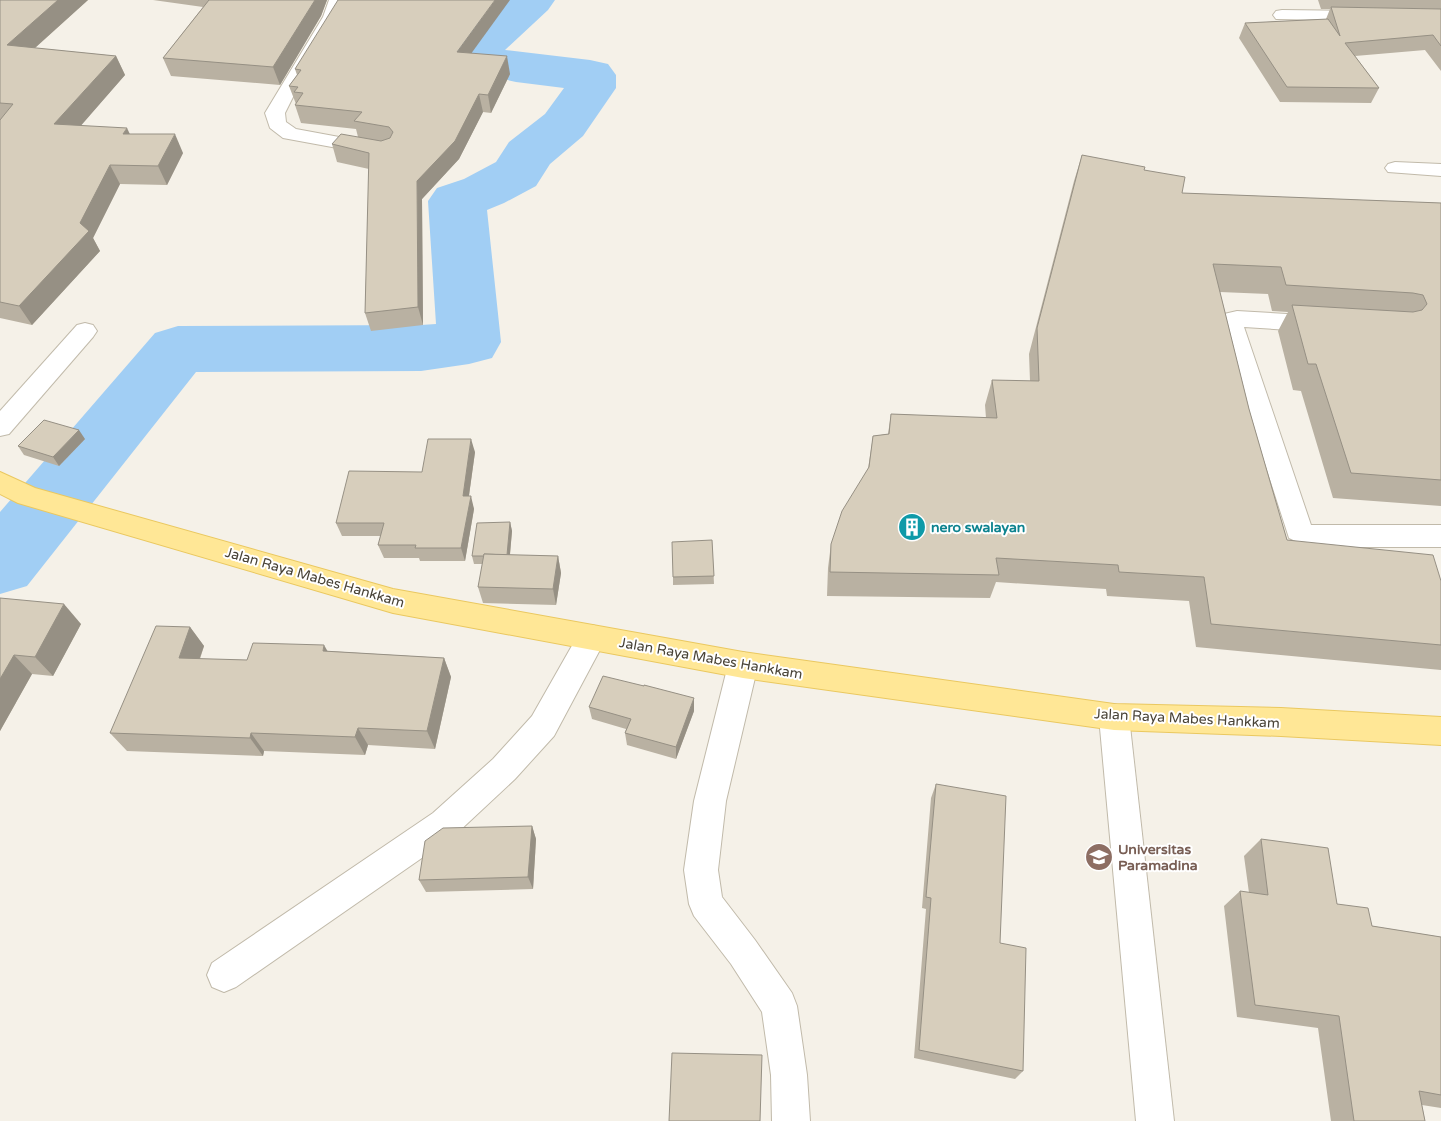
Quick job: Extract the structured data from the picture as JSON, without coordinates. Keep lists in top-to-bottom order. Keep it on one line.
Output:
{"streets":{"main road":["Jalan Raya Mabes Hankkam"]},"places":{"building":["nero swalayan"],"school or university":["Universitas Paramadina"]}}
